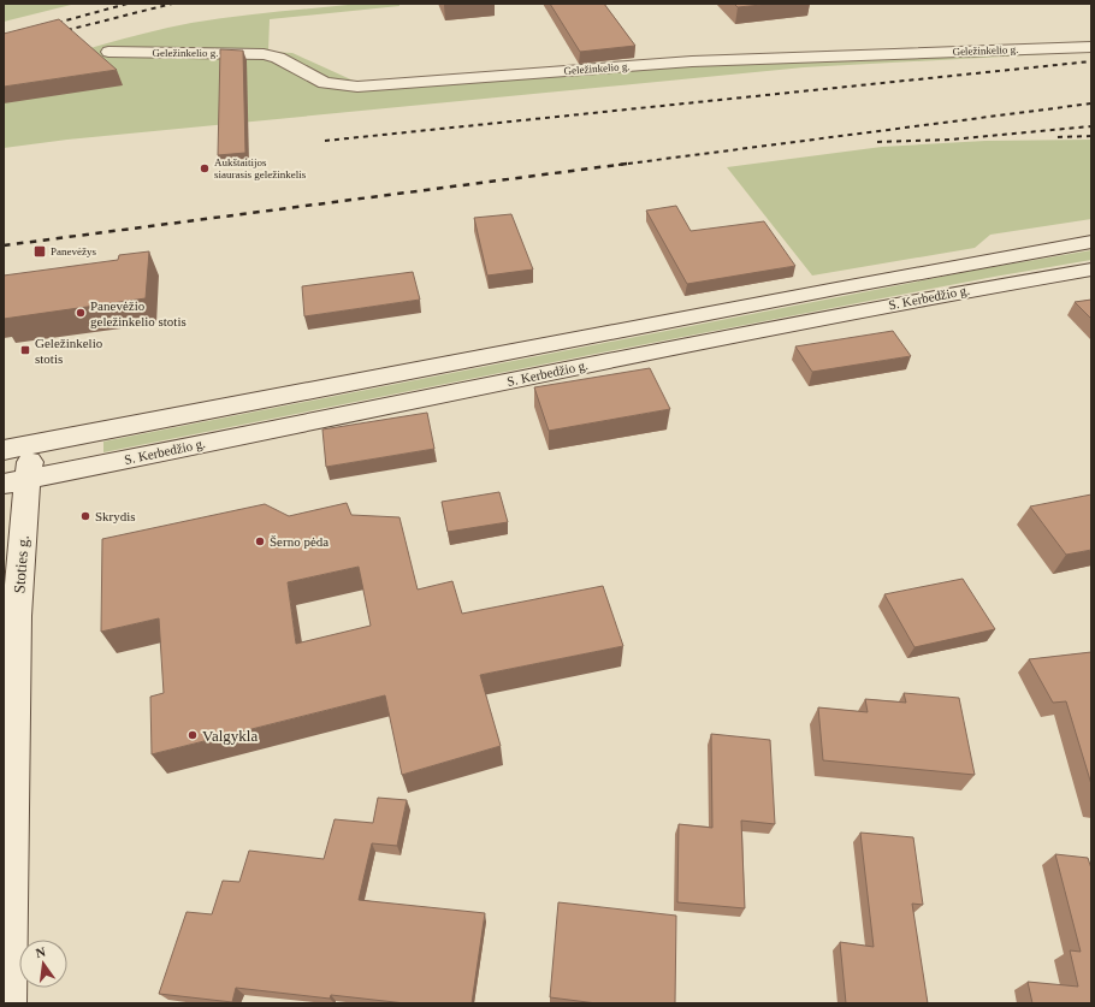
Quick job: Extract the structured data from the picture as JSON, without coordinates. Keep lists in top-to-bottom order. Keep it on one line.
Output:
{"streets":{"main road":["Geležinkelio g.","S. Kerbedžio g.","Stoties g."]},"crossings":[["S. Kerbedžio g.","Stoties g."]],"places":{"other":["Aukštaitijos siaurasis geležinkelis","Panevėžio geležinkelio stotis","Skrydis","Šerno pėda","Valgykla"],"transit":["Panevėžys","Geležinkelio stotis"]},"north":"top"}
